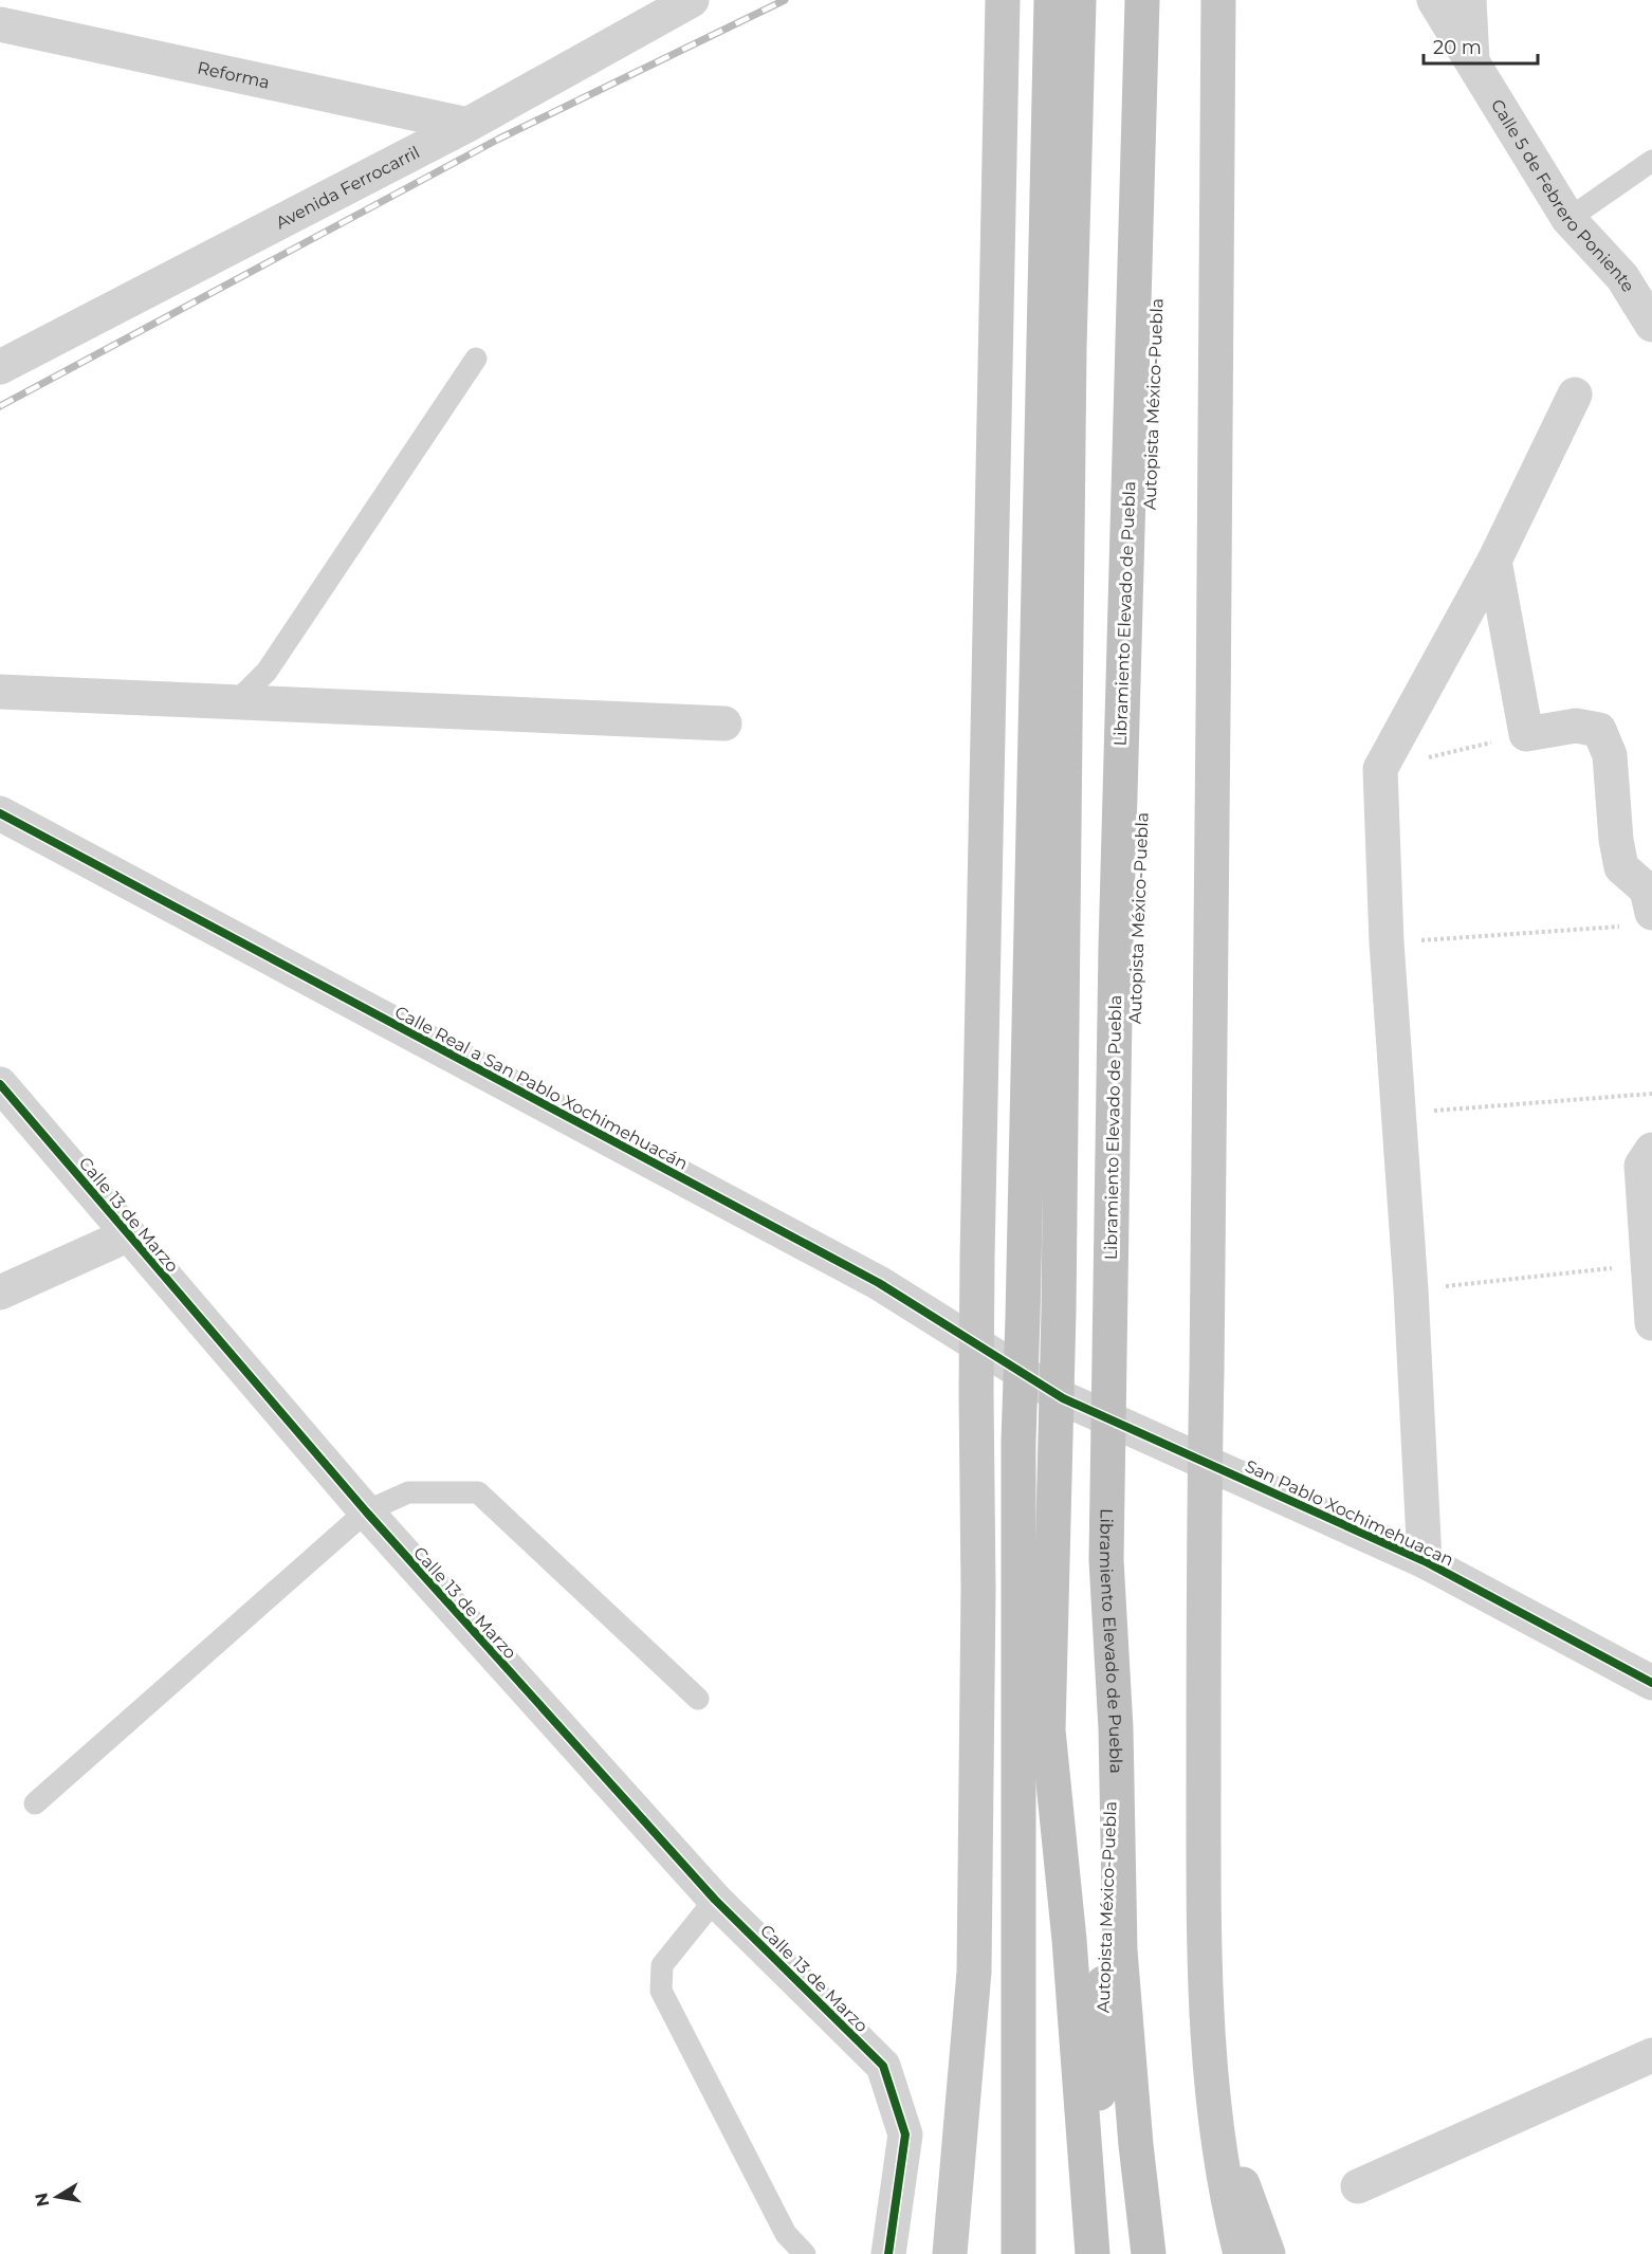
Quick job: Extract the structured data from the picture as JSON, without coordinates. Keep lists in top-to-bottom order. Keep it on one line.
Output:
{"streets":{"highway":["Autopista México-Puebla","Libramiento Elevado de Puebla"],"street":["Reforma","Avenida Ferrocarril","Calle 5 de Febrero Poniente","Calle Real a San Pablo Xochimehuacán","Calle 13 de Marzo","San Pablo Xochimehuacan"]},"crossings":[["Reforma","Avenida Ferrocarril"],["Calle Real a San Pablo Xochimehuacán","San Pablo Xochimehuacan"]],"scale_bar":"20 m","north":"left"}
